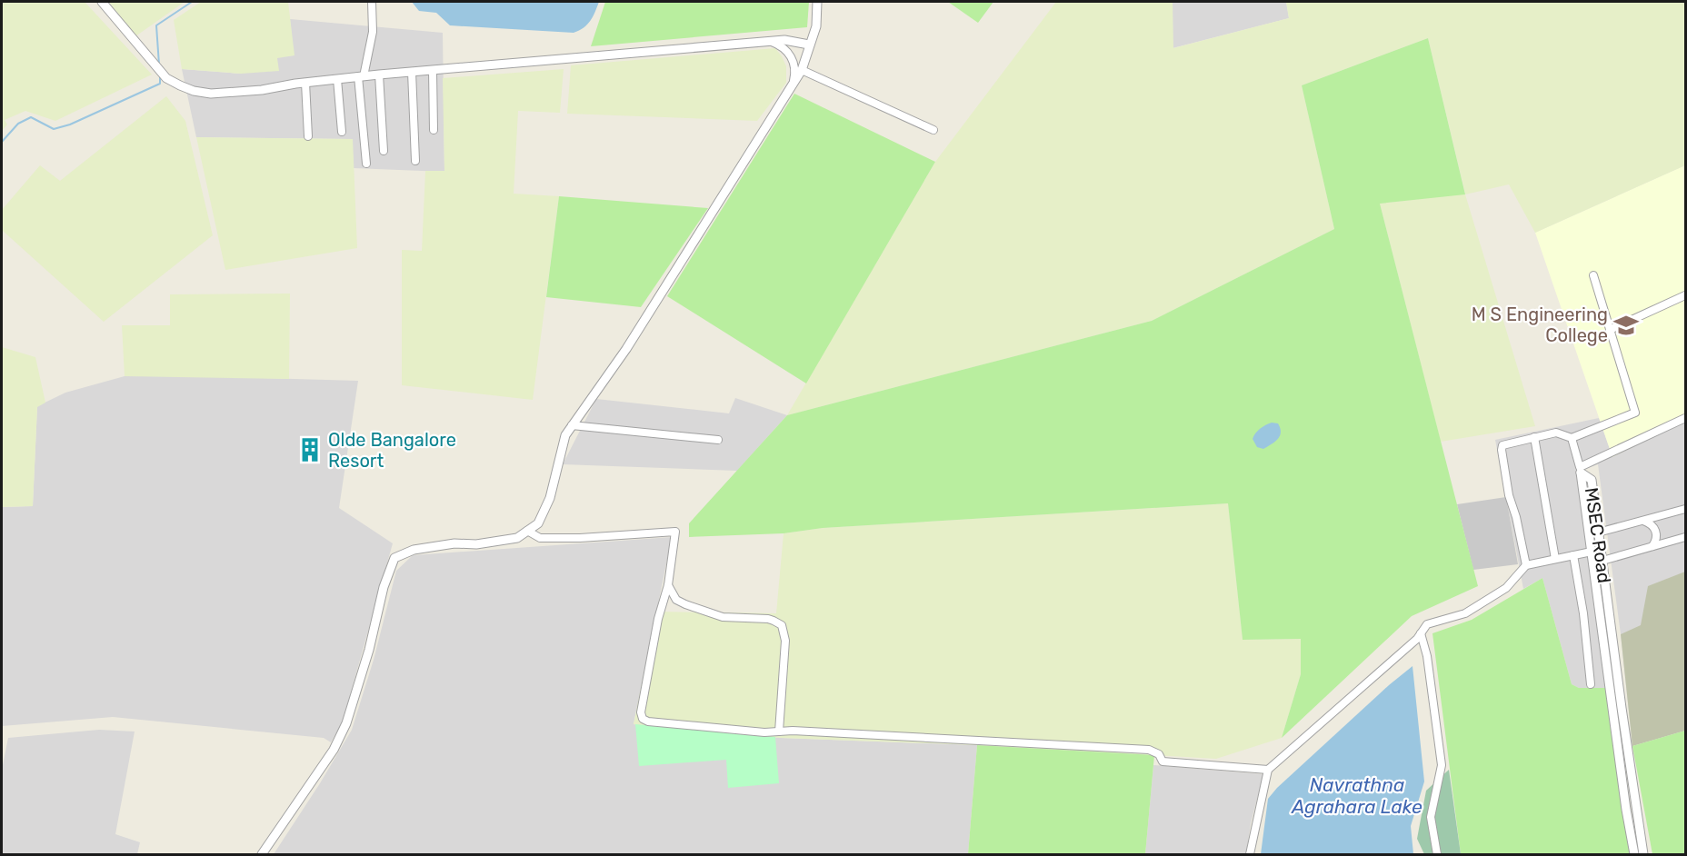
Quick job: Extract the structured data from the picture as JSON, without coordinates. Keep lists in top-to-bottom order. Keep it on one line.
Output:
{"streets":{"street":["MSEC Road"]},"water":["Navrathna Agrahara Lake"],"places":{"school or university":["M S Engineering College"],"building":["Olde Bangalore Resort"]}}
